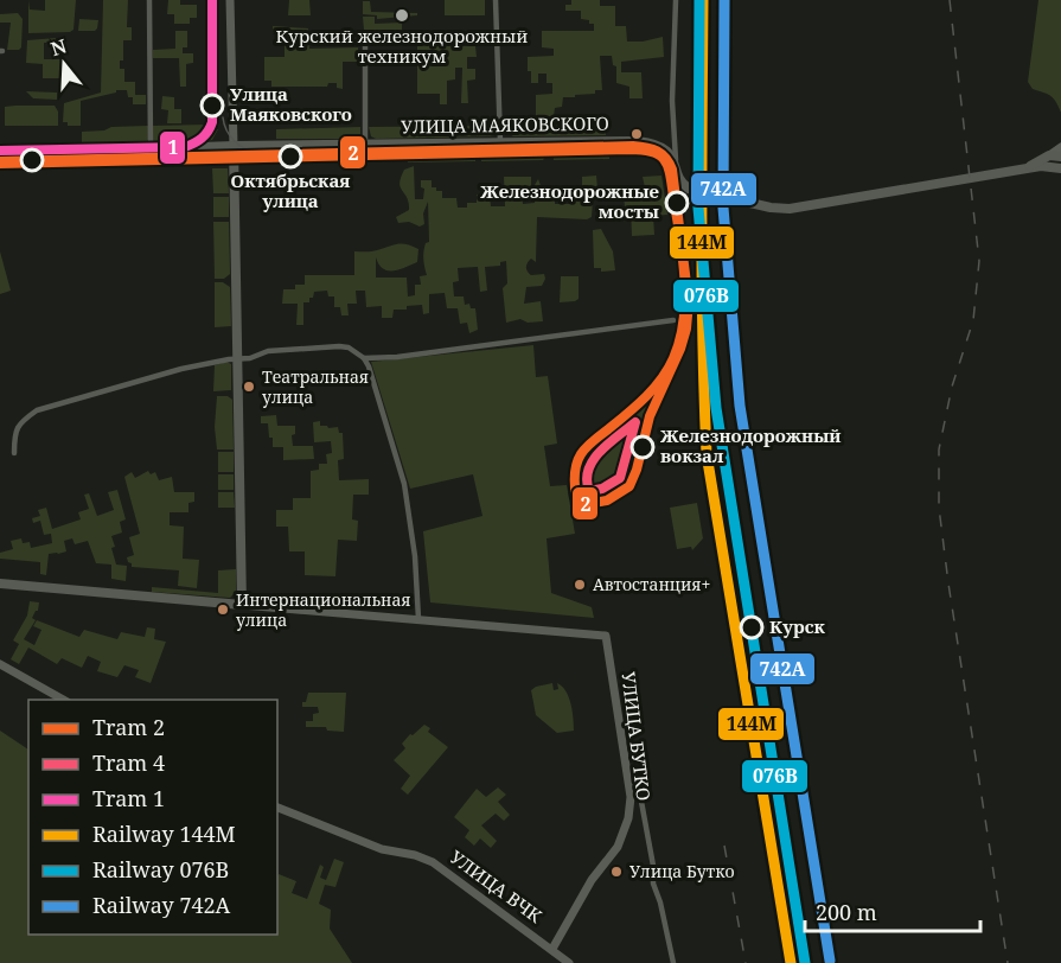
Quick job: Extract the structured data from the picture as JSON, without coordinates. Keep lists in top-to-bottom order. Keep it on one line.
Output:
{"streets":{"main road":["УЛИЦА МАЯКОВСКОГО","УЛИЦА БУТКО","УЛИЦА ВЧК"]},"crossings":[["УЛИЦА БУТКО","УЛИЦА ВЧК"]],"places":["Курский железнодорожный техникум","Улица Маяковского","Октябрьская улица","Железнодорожные мосты","Театральная улица","Железнодорожный вокзал","Автостанция+","Интернациональная улица","Курск","Улица Бутко"],"lines":["tram line 1","rail line 144М","rail line 076В","rail line 742А","tram line 2","tram line 4"],"legend":["Tram 2","Tram 4","Tram 1","Railway 144М","Railway 076В","Railway 742А"],"scale_bar":"200 m","north":"top"}
